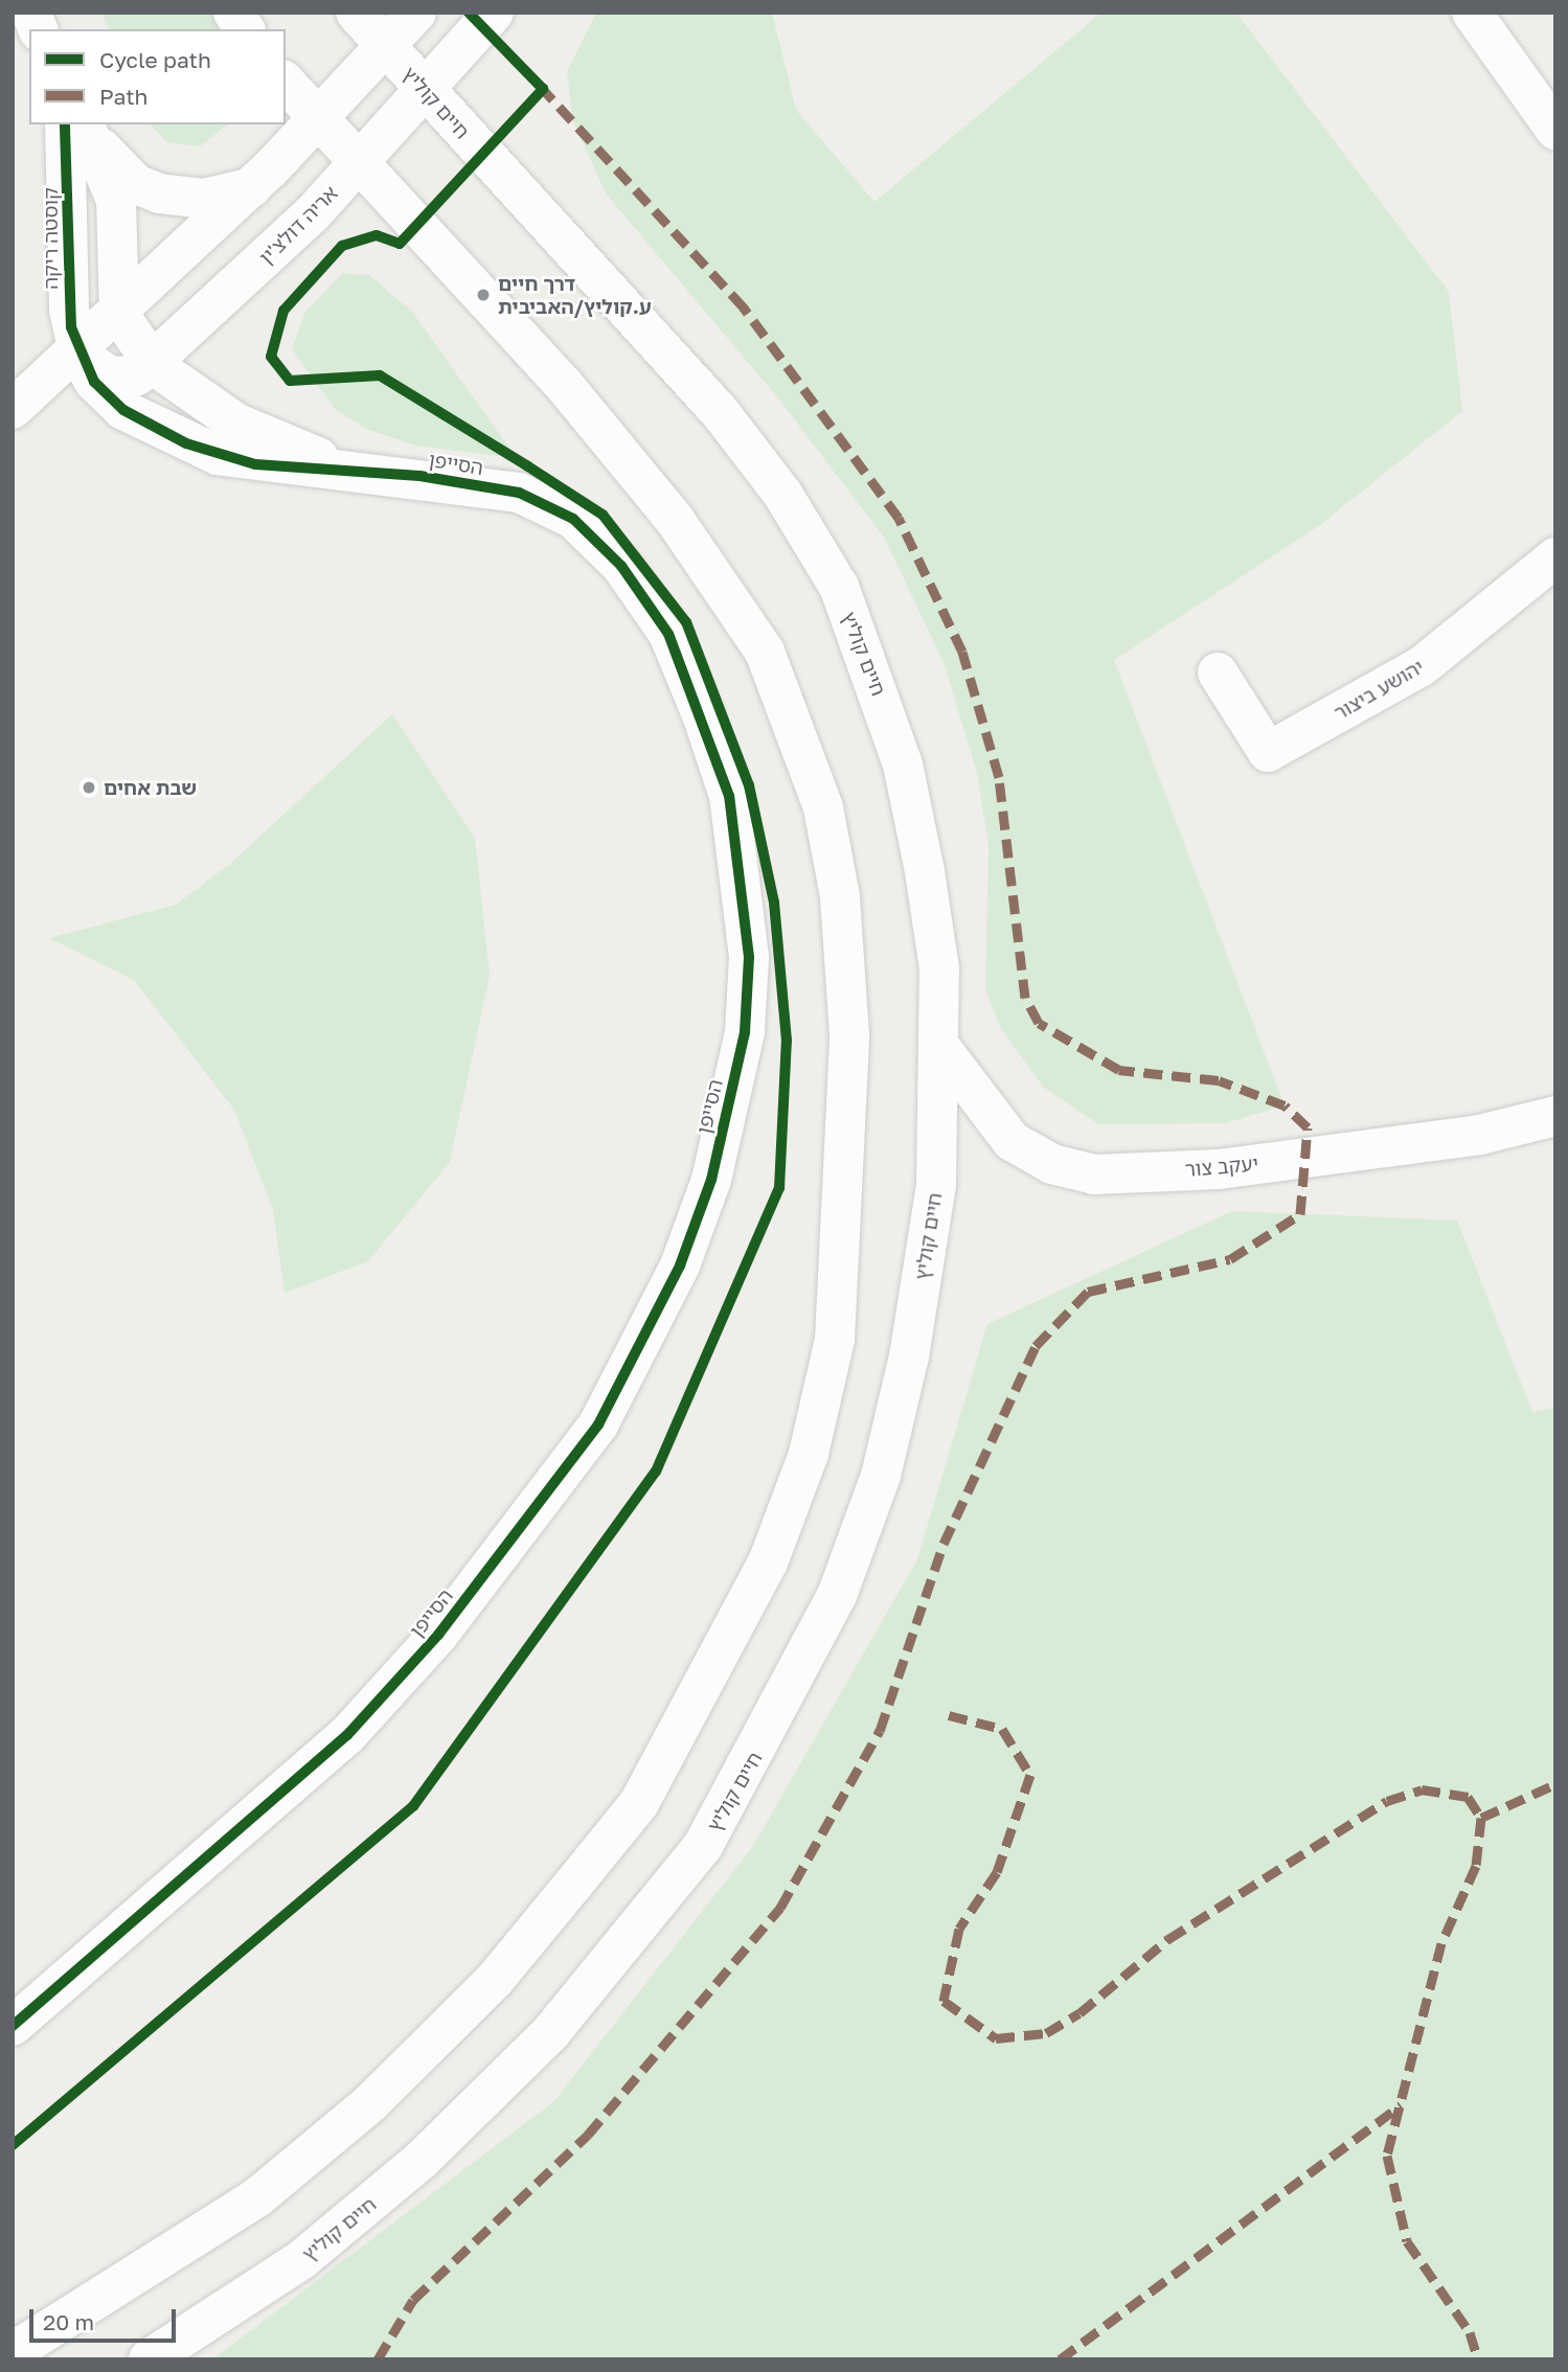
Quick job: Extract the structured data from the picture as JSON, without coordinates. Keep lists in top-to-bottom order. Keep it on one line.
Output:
{"streets":{"street":["חיים קוליץ","אריה דולצ'ין","קוסטה ריקה","הסייפן","יהושע ביצור","יעקב צור"]},"crossings":[["חיים קוליץ","אריה דולצ'ין"],["חיים קוליץ","יעקב צור"],["אריה דולצ'ין","קוסטה ריקה"],["אריה דולצ'ין","הסייפן"],["קוסטה ריקה","הסייפן"]],"places":["דרך חיים ע.קוליץ/האביבית","שבת אחים"],"legend":["Cycle path","Path"],"scale_bar":"20 m"}
